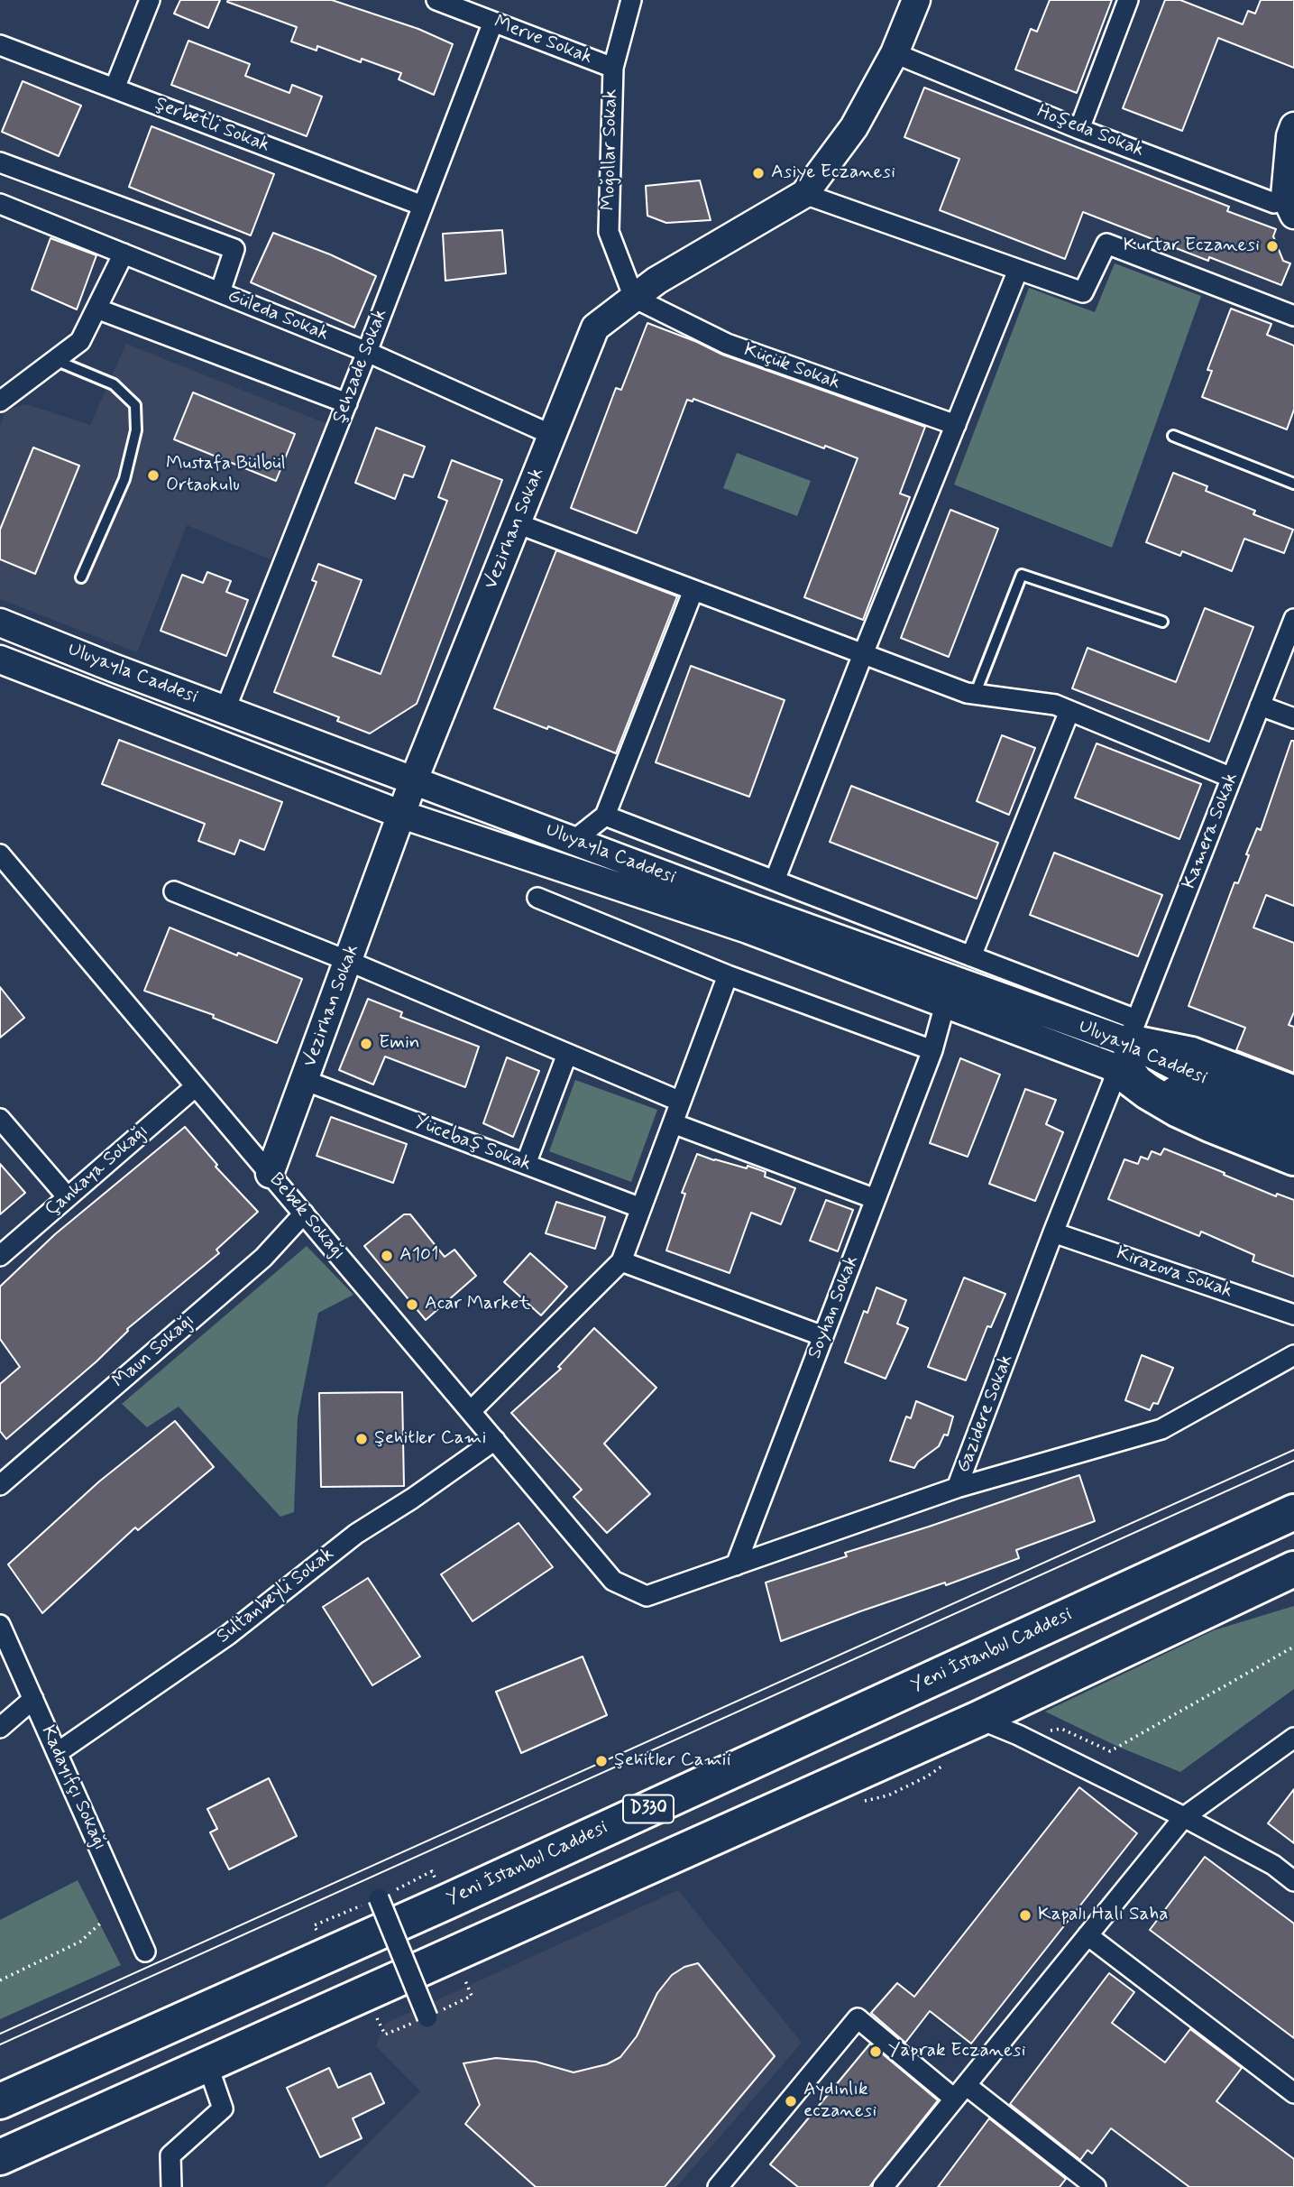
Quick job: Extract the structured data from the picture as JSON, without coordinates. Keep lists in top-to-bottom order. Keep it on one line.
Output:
{"streets":{"highway":["Yeni İstanbul Caddesi","D330"],"main road":["Vezirhan Sokak","Uluyayla Caddesi"],"street":["Merve Sokak","Şerbetli Sokak","Hoşeda Sokak","Moğollar Sokak","Güleda Sokak","Şehzade Sokak","Küçük Sokak","Kamera Sokak","Yücebaş Sokak","Çankaya Sokağı","Bebek Sokağı","Kirazova Sokak","Soyhan Sokak","Maun Sokağı","Gazidere Sokak","Sultanbeyli Sokak","Kadayıfçı Sokağı"]},"crossings":[["Merve Sokak","Moğollar Sokak"],["Merve Sokak","Şehzade Sokak"],["Şerbetli Sokak","Şehzade Sokak"],["Hoşeda Sokak","Vezirhan Sokak"],["Moğollar Sokak","Küçük Sokak"],["Moğollar Sokak","Vezirhan Sokak"],["Güleda Sokak","Şehzade Sokak"],["Güleda Sokak","Vezirhan Sokak"],["Şehzade Sokak","Uluyayla Caddesi"],["Küçük Sokak","Vezirhan Sokak"],["Vezirhan Sokak","Uluyayla Caddesi"],["Vezirhan Sokak","Yücebaş Sokak"],["Vezirhan Sokak","Bebek Sokağı"],["Uluyayla Caddesi","Kamera Sokak"],["Uluyayla Caddesi","Soyhan Sokak"],["Uluyayla Caddesi","Gazidere Sokak"],["Kamera Sokak","Gazidere Sokak"],["Çankaya Sokağı","Bebek Sokağı"],["Bebek Sokağı","Maun Sokağı"],["Bebek Sokağı","Gazidere Sokak"],["Bebek Sokağı","Sultanbeyli Sokak"],["Kirazova Sokak","Gazidere Sokak"],["Soyhan Sokak","Gazidere Sokak"],["Sultanbeyli Sokak","Kadayıfçı Sokağı"]],"places":["Asiye Eczanesi","Kurtar Eczanesi","Mustafa Bülbül Ortaokulu","Emin","A101","Acar Market","Şehitler Cami","Şehitler Camii","Kapalı Halı Saha","Yaprak Eczanesi","Aydınlık eczanesi"]}
